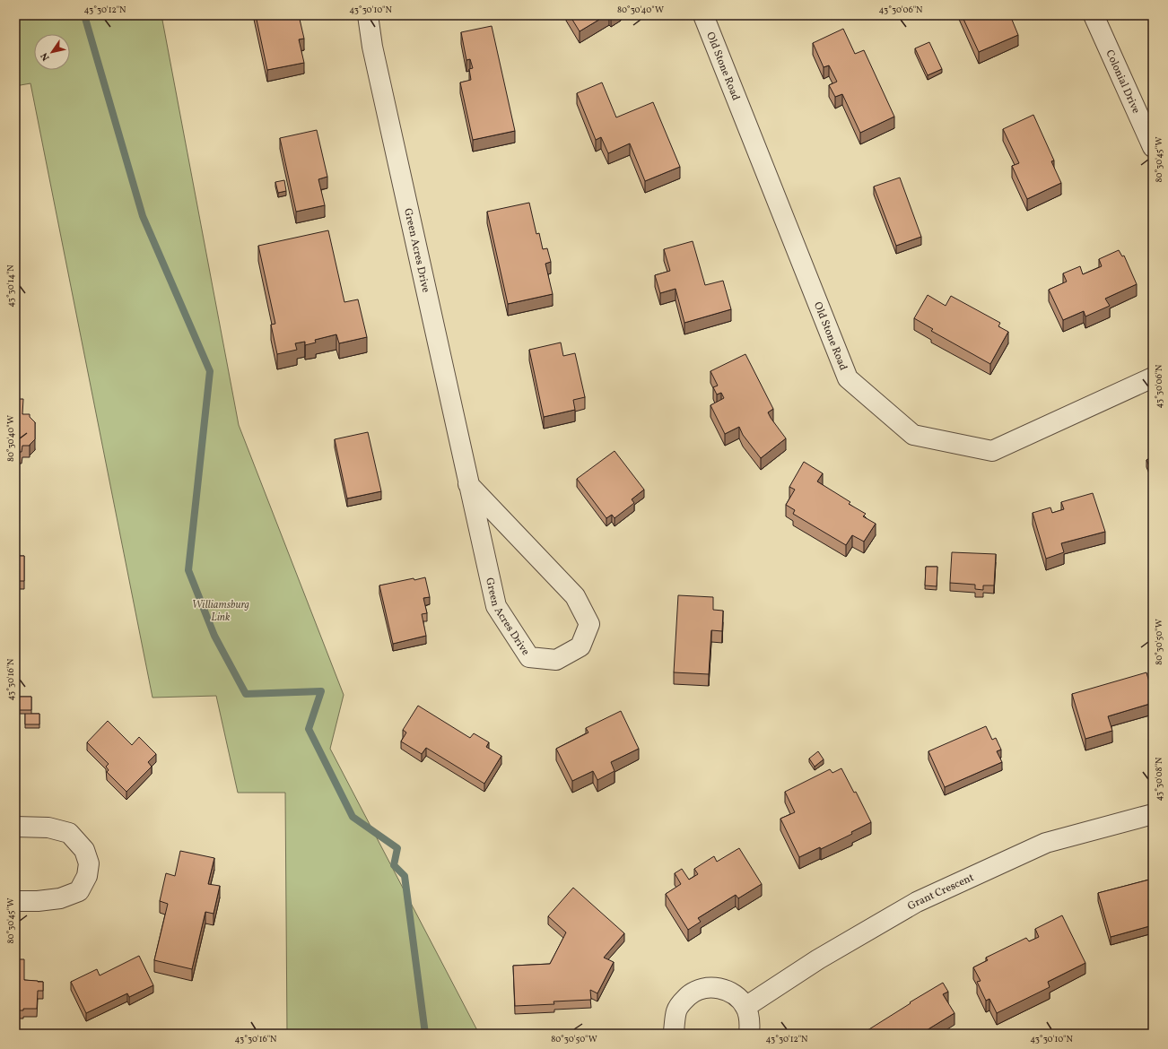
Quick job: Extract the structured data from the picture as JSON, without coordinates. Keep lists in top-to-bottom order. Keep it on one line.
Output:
{"streets":{"street":["Old Stone Road","Colonial Drive","Green Acres Drive","Grant Crescent"]},"parks":["Williamsburg Link"],"north":"bottom left","coordinates":["43°30'12\"N","43°30'10\"N","80°30'40\"W","43°30'06\"N","80°30'45\"W","43°30'14\"N","80°30'50\"W","43°30'16\"N","43°30'08\"N"]}
